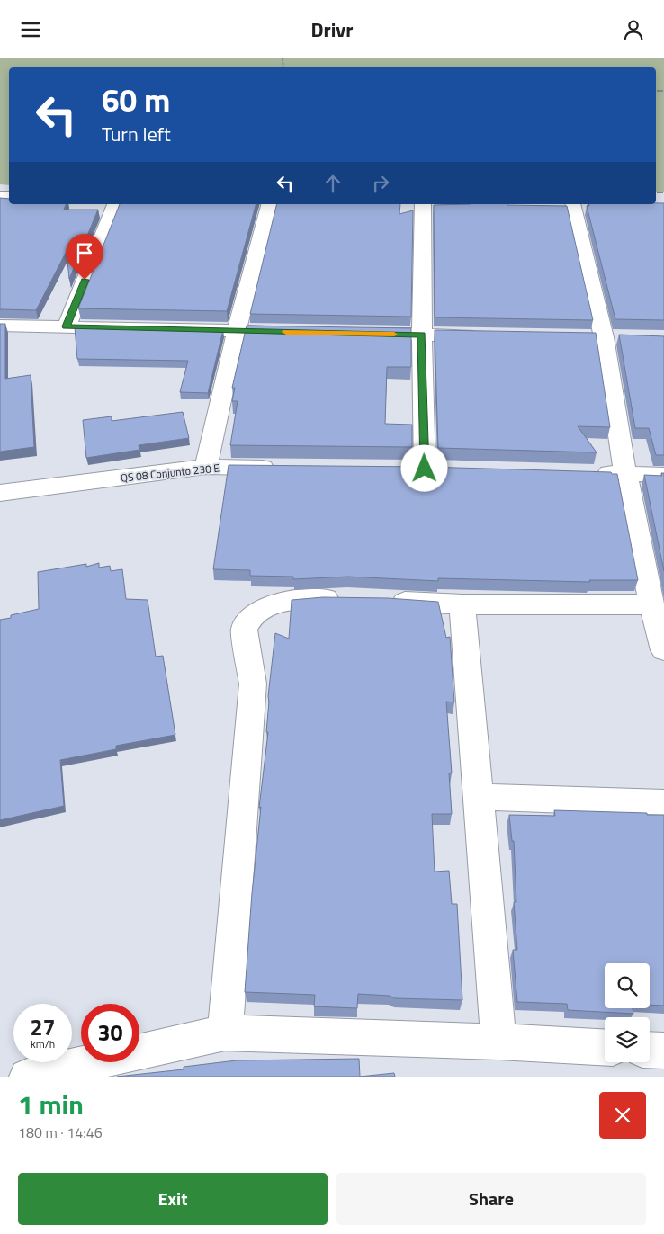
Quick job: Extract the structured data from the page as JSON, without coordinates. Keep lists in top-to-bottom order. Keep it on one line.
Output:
{"streets":{"street":["QS 08 Conjunto 230 E"]},"page":{"header":"Drivr","turn":["60 m","Turn left"],"speed":"27 km/h","limit":"30","heading":["1 min","180 m · 14:46"],"buttons":["Exit","Share"]}}
